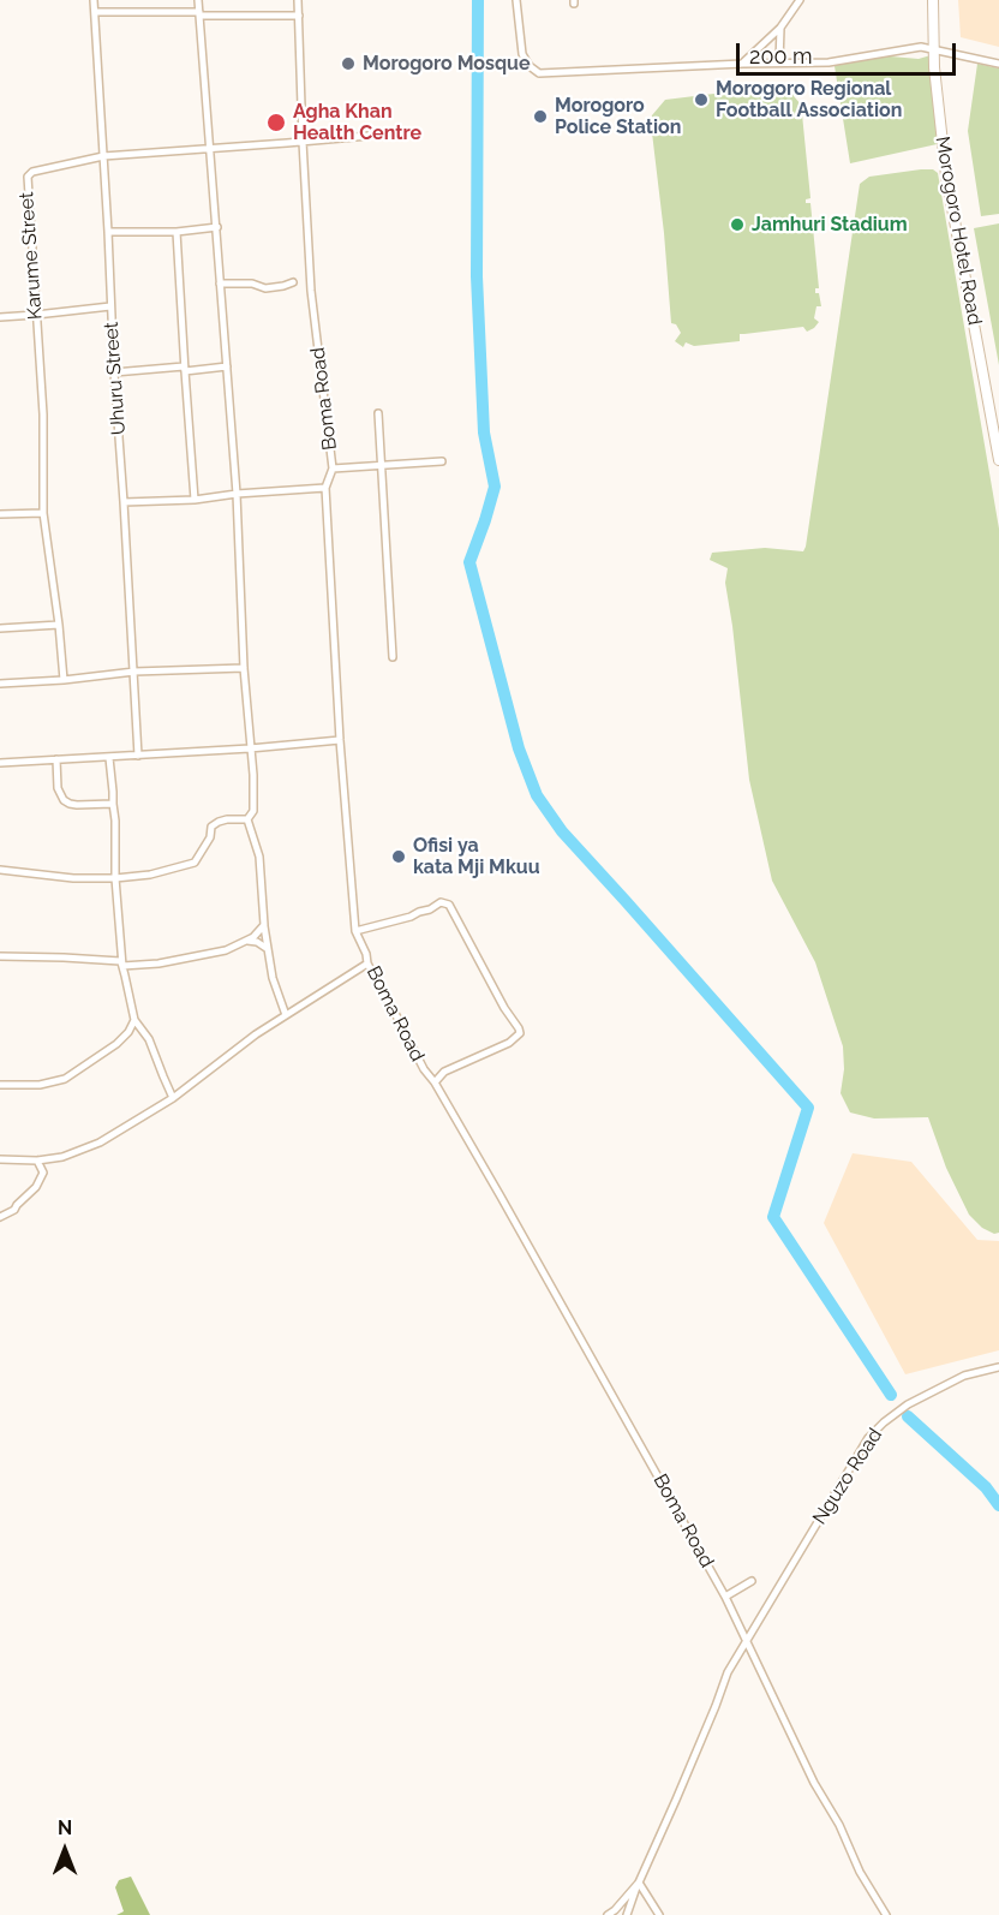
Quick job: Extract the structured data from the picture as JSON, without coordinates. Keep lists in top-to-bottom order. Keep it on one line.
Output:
{"streets":{"street":["Morogoro Hotel Road","Karume Street","Uhuru Street","Boma Road","Nguzo Road"]},"crossings":[["Karume Street","Uhuru Street"],["Karume Street","Boma Road"],["Boma Road","Nguzo Road"]],"places":["Morogoro Mosque","Morogoro Regional Football Association","Morogoro Police Station","Agha Khan Health Centre","Jamhuri Stadium","Ofisi ya kata Mji Mkuu"],"scale_bar":"200 m","north":"top"}
